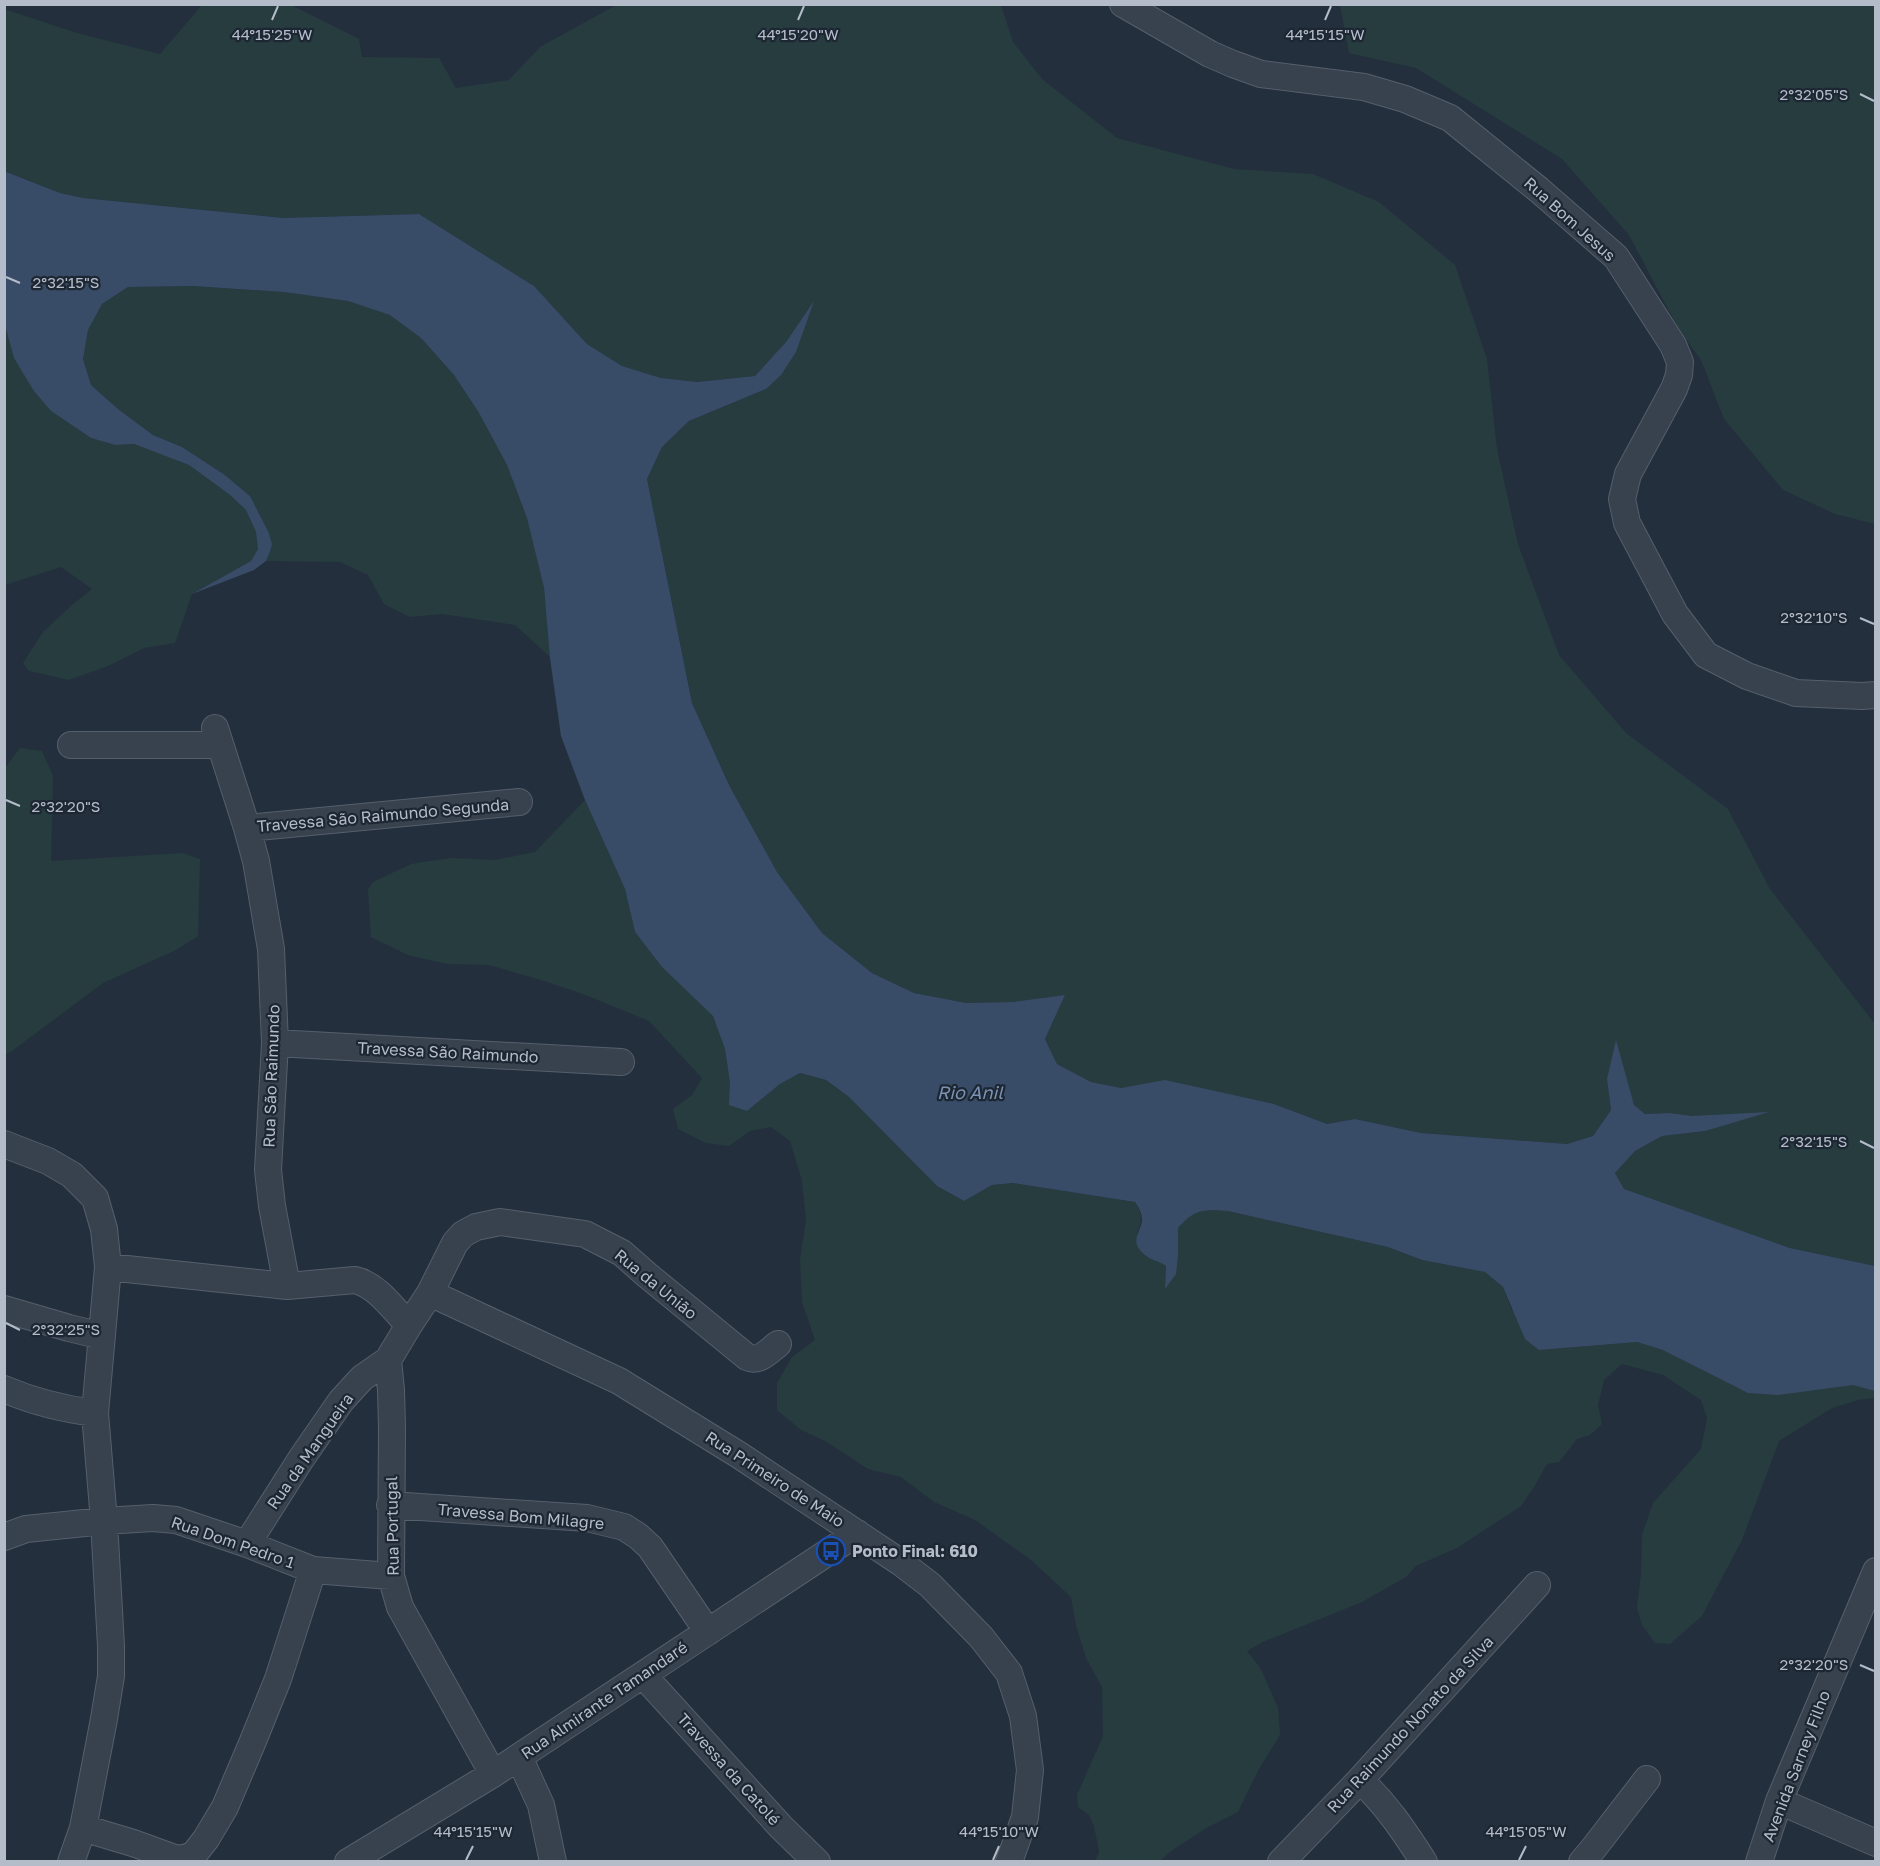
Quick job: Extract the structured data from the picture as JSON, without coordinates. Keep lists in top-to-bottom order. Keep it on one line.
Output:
{"streets":{"street":["Rua Bom Jesus","Travessa São Raimundo Segunda","Travessa São Raimundo","Rua São Raimundo","Rua da União","Rua da Mangueira","Rua Primeiro de Maio","Travessa Bom Milagre","Rua Portugal","Rua Dom Pedro 1","Rua Almirante Tamandaré","Rua Raimundo Nonato da Silva","Avenida Sarney Filho","Travessa da Catolé"]},"crossings":[["Travessa São Raimundo Segunda","Rua São Raimundo"],["Travessa São Raimundo","Rua São Raimundo"],["Rua da União","Rua da Mangueira"],["Rua da Mangueira","Rua Primeiro de Maio"],["Rua da Mangueira","Rua Portugal"],["Rua da Mangueira","Rua Dom Pedro 1"],["Rua Primeiro de Maio","Rua Almirante Tamandaré"],["Travessa Bom Milagre","Rua Portugal"],["Travessa Bom Milagre","Rua Almirante Tamandaré"],["Rua Portugal","Rua Dom Pedro 1"],["Rua Portugal","Rua Almirante Tamandaré"],["Rua Almirante Tamandaré","Travessa da Catolé"]],"water":["Rio Anil"],"places":{"bus stop":["Ponto Final: 610"]},"coordinates":["44°15'25\"W","44°15'20\"W","44°15'15\"W","2°32'05\"S","2°32'15\"S","2°32'10\"S","2°32'20\"S","2°32'25\"S","44°15'10\"W","44°15'05\"W"]}
